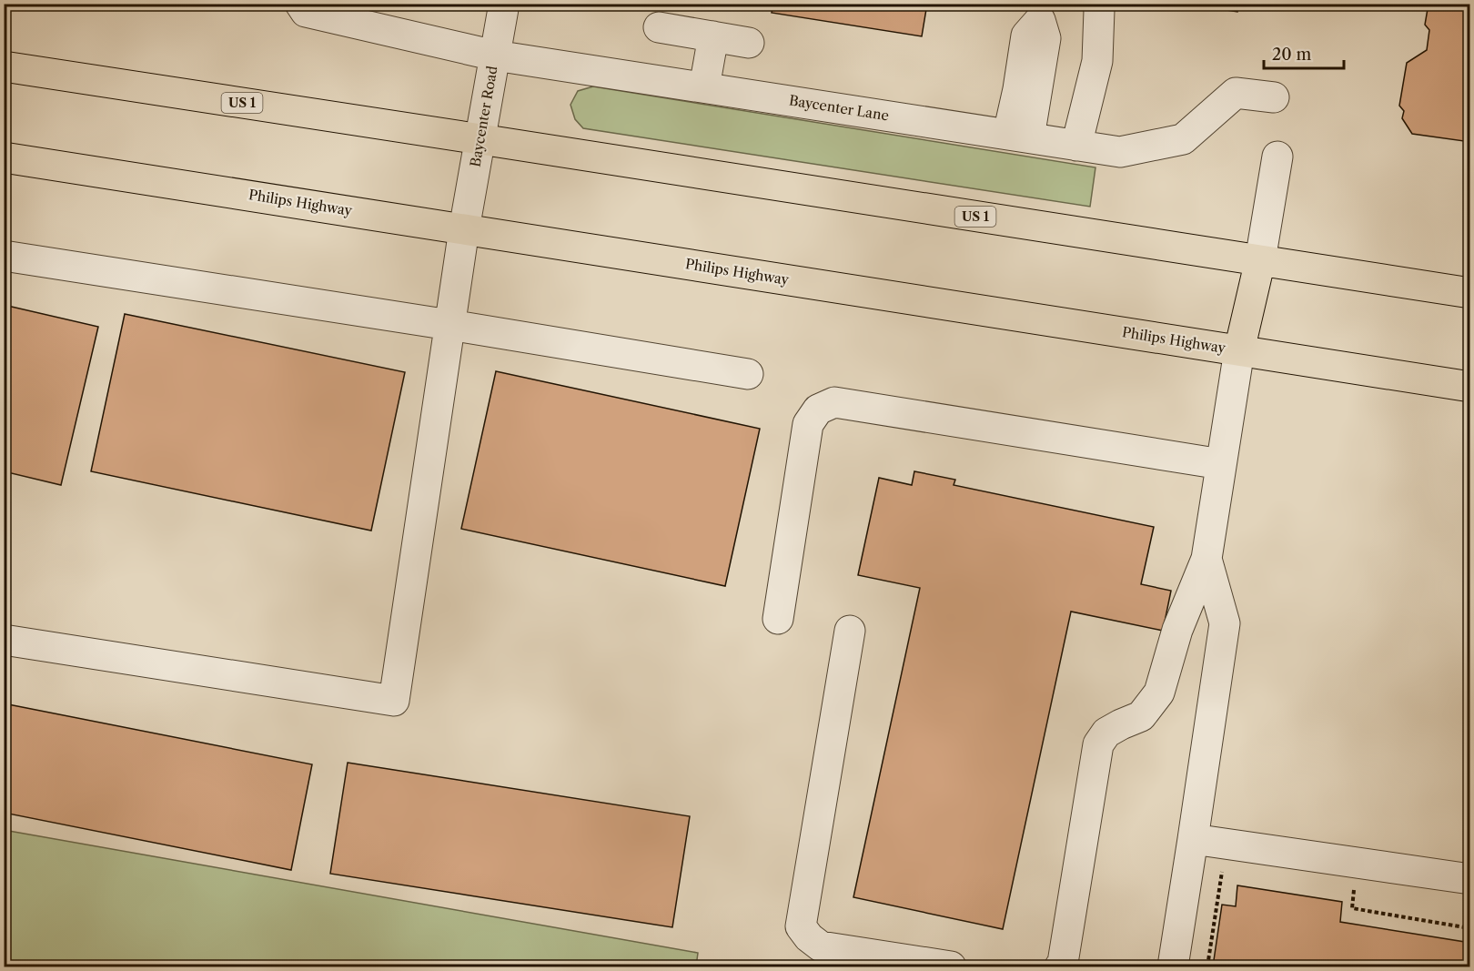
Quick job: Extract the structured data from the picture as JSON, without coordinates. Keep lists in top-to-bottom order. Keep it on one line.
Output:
{"streets":{"main road":["US 1","Philips Highway"],"street":["Baycenter Lane","Baycenter Road"]},"crossings":[["US 1","Baycenter Road"],["Baycenter Lane","Baycenter Road"],["Baycenter Road","Philips Highway"]],"scale_bar":"20 m"}
